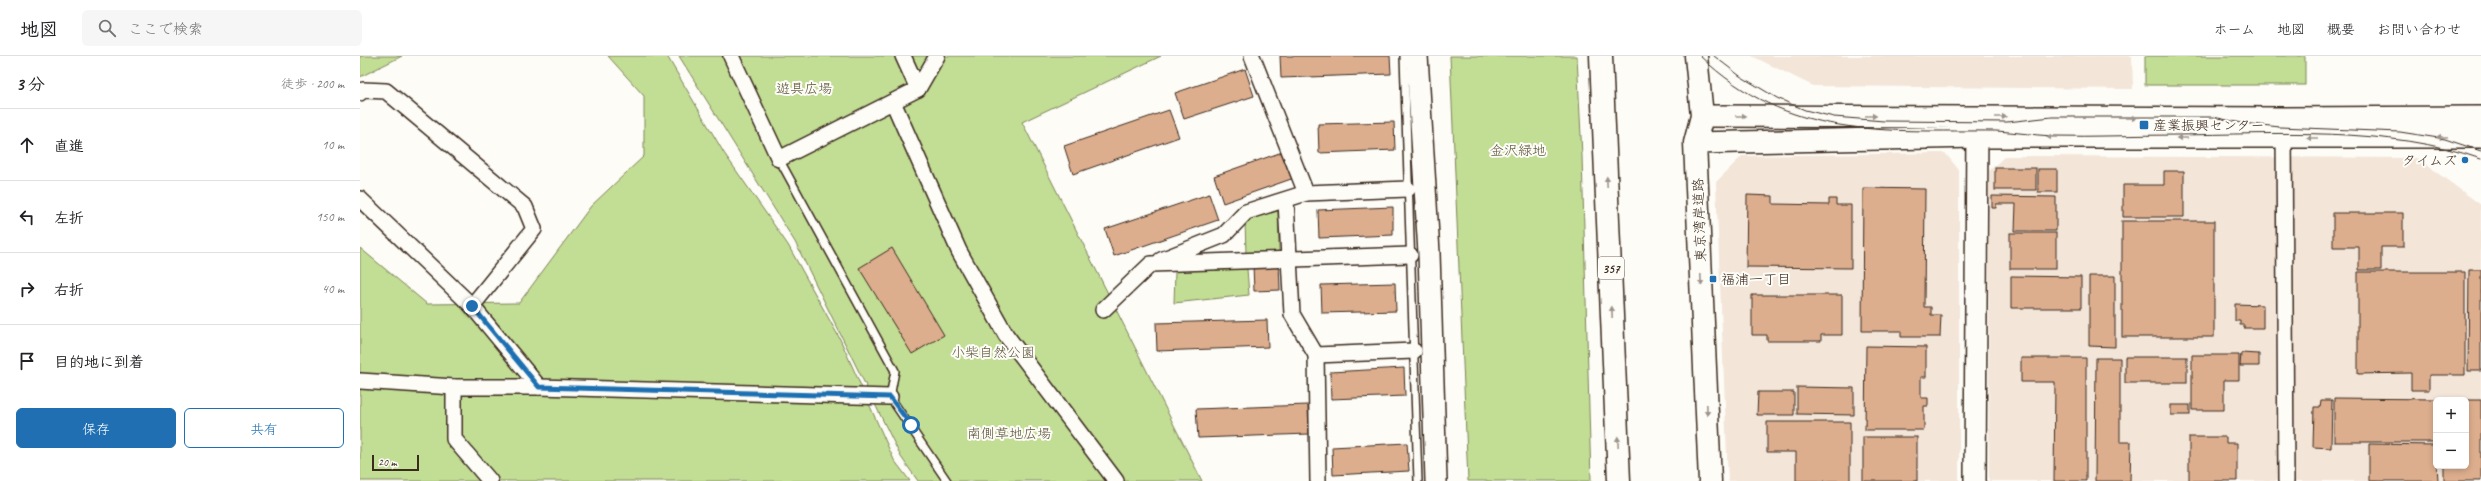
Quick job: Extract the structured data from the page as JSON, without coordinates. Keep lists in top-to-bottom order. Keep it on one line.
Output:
{"streets":{"highway":["東京湾岸道路","357"]},"parks":["遊具広場","金沢緑地","小柴自然公園","南側草地広場"],"places":{"transit":["産業振興センター","福浦一丁目"],"other":["タイムズ"]},"scale_bar":"20 m","page":{"header":"地図","search":"ここで検索","nav":["ホーム","地図","概要","お問い合わせ"],"heading":["3 分","徒歩 · 200 m"],"list":[["直進","10 m"],["左折","150 m"],["右折","40 m"],"目的地に到着"],"buttons":["保存","共有"],"map_buttons":["+","−"],"scale":"20 m"}}
